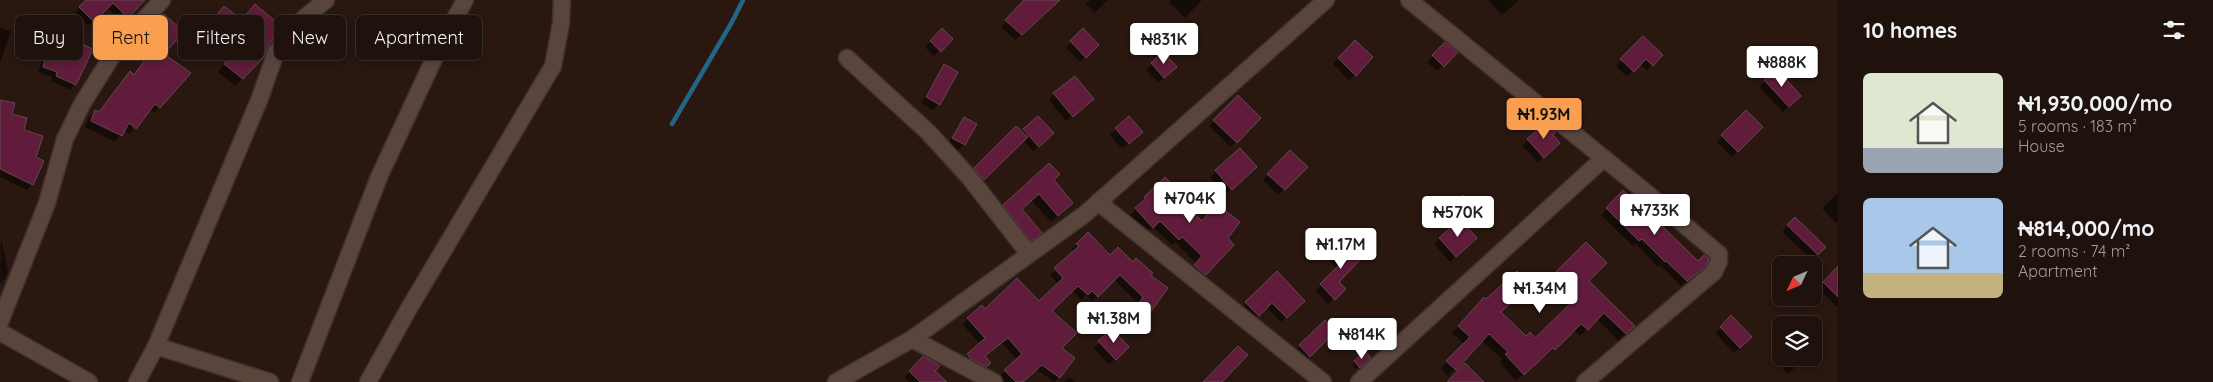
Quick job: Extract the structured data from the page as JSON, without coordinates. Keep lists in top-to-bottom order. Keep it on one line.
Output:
{"north":"bottom left","page":{"heading":"10 homes","chip":["Buy","Rent","Filters","New","Apartment"],"price":["₦831K","₦888K","₦1.93M","₦704K","₦733K","₦570K","₦1.17M","₦1.34M","₦1.38M","₦814K"],"list":[{"name":"₦1,930,000/mo","note":"5 rooms · 183 m² · House"},{"name":"₦814,000/mo","note":"2 rooms · 74 m² · Apartment"}]}}
